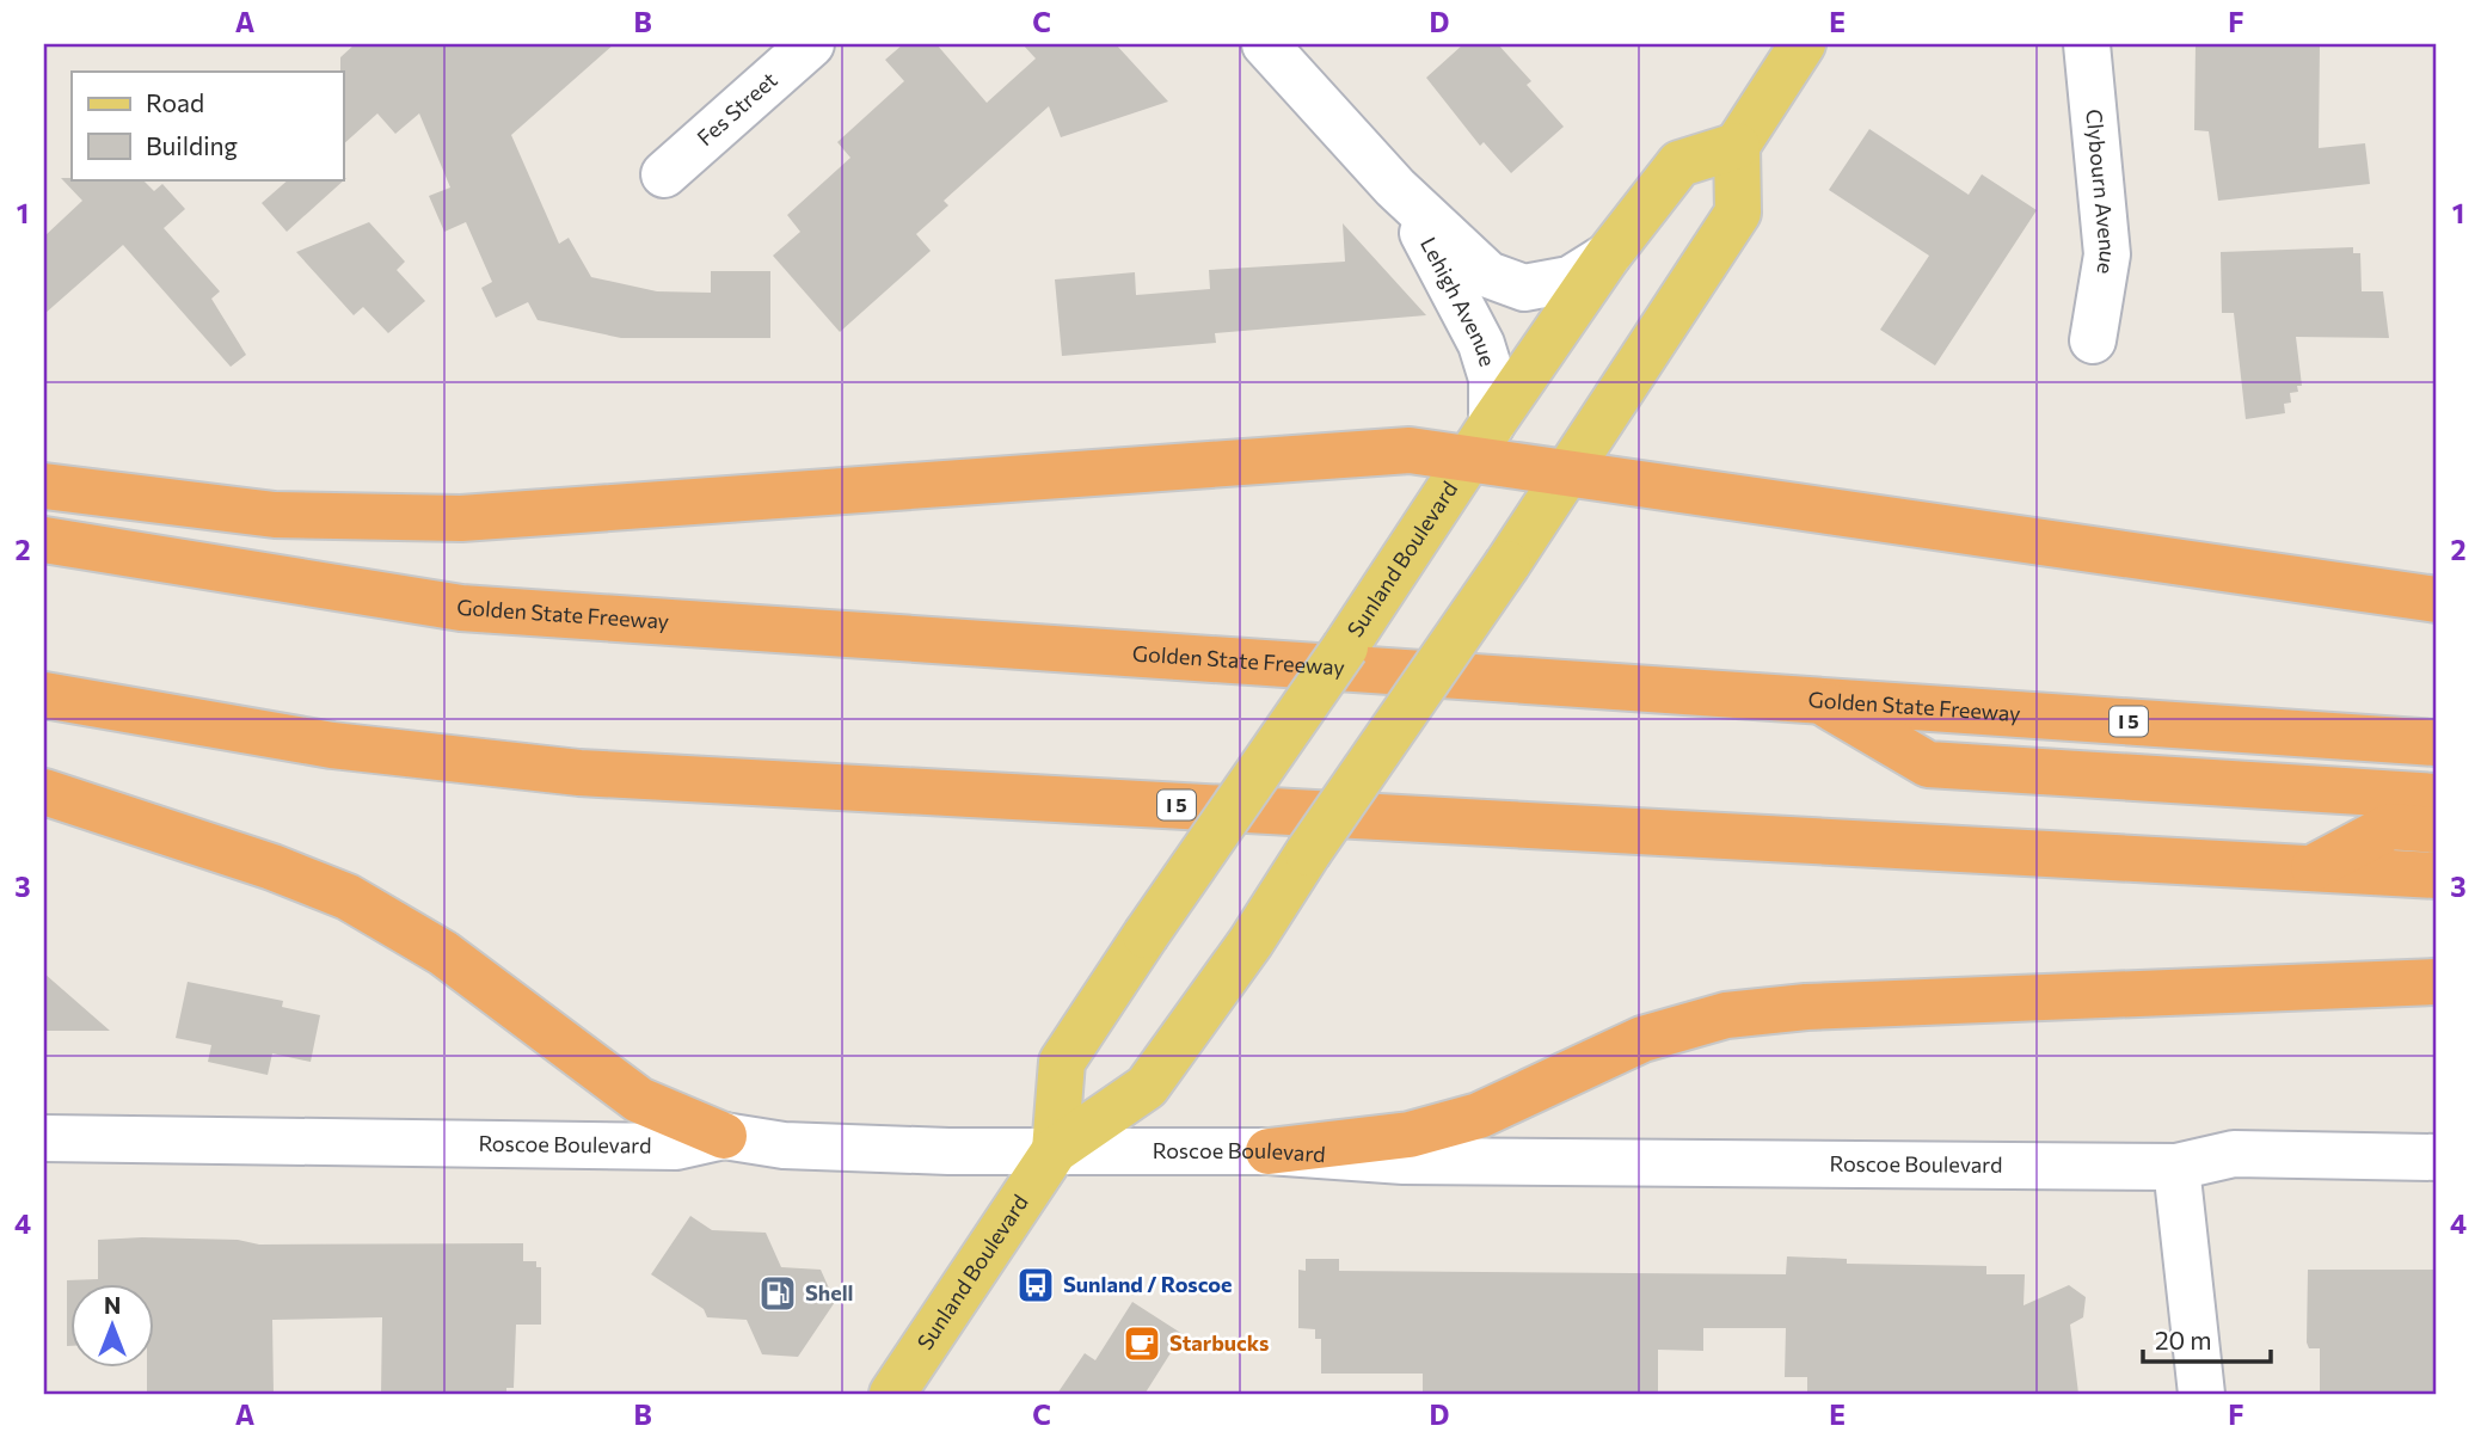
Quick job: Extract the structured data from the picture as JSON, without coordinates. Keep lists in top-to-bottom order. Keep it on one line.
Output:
{"streets":{"highway":["Golden State Freeway","I 5"],"main road":["Sunland Boulevard"],"street":["Fes Street","Clybourn Avenue","Lehigh Avenue","Roscoe Boulevard"]},"crossings":[["Lehigh Avenue","Sunland Boulevard"],["Sunland Boulevard","Roscoe Boulevard"]],"places":{"bus stop":["Sunland / Roscoe"],"fuel station":["Shell"],"cafe":["Starbucks"]},"legend":["Road","Building"],"scale_bar":"20 m","north":"top","grid":{"columns":["A","B","C","D","E","F"],"rows":["1","2","3","4"]}}
